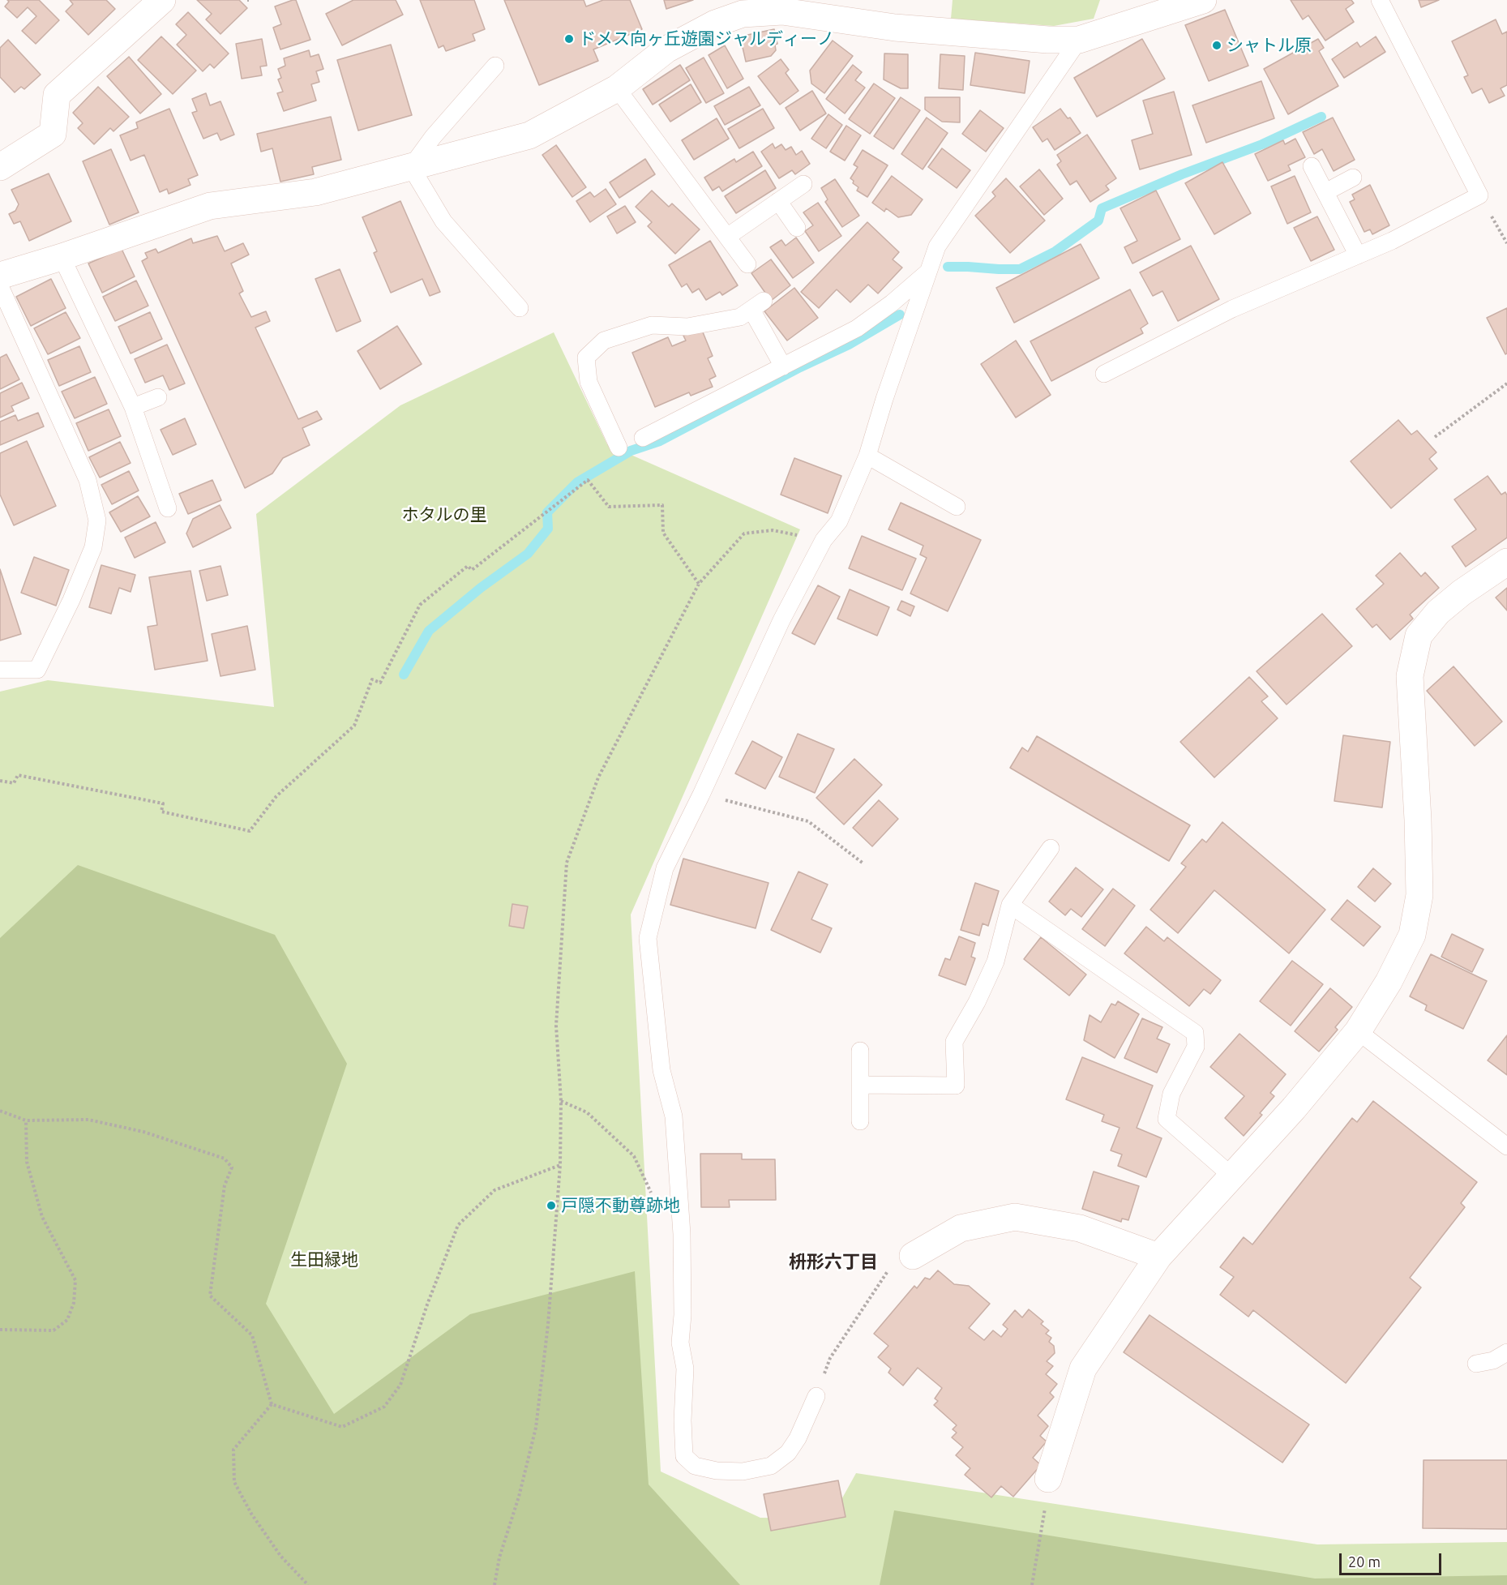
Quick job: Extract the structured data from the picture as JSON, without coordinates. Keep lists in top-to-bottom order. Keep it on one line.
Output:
{"districts":["枡形六丁目"],"parks":["ホタルの里","生田緑地"],"places":["ドメス向ヶ丘遊園ジャルディーノ","シャトル原","戸隠不動尊跡地"],"scale_bar":"20 m"}
